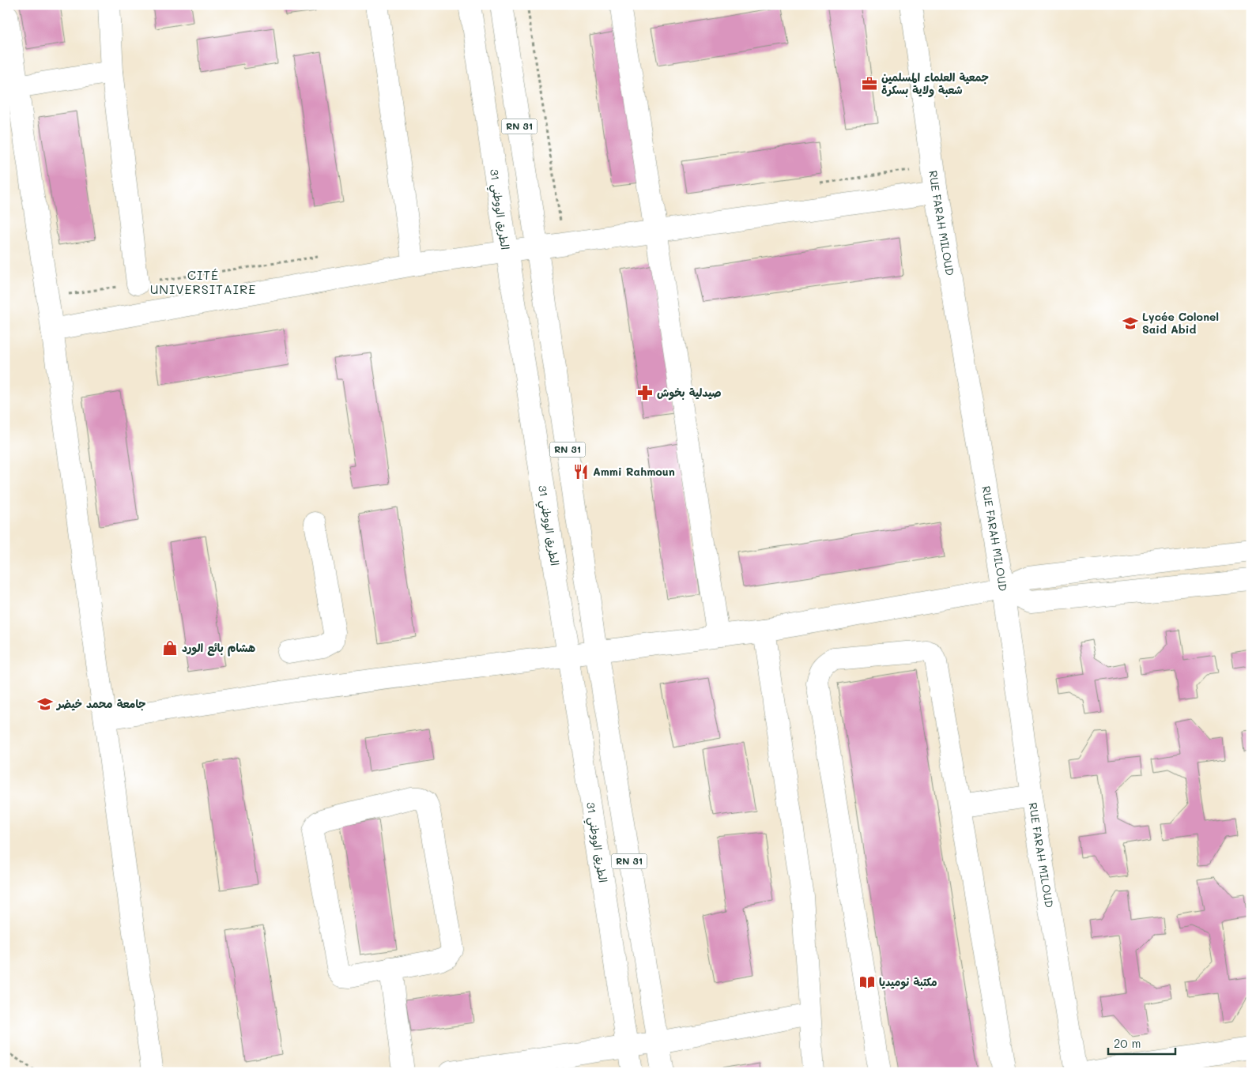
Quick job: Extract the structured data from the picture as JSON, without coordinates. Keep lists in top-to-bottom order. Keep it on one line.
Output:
{"streets":{"street":["RN 31","الطريق الووطني 31","RUE FARAH MILOUD"]},"districts":["CITÉ UNIVERSITAIRE"],"places":{"office":["جمعية العلماء المسلمين شعبة ولاية بسكرة"],"school or university":["Lycée Colonel Said Abid","جامعة محمد خيضر"],"pharmacy":["صيدلية بخوش"],"restaurant":["Ammi Rahmoun"],"shop":["هشام بائع الورد"],"library":["مكتبة نوميديا"]},"scale_bar":"20 m"}
